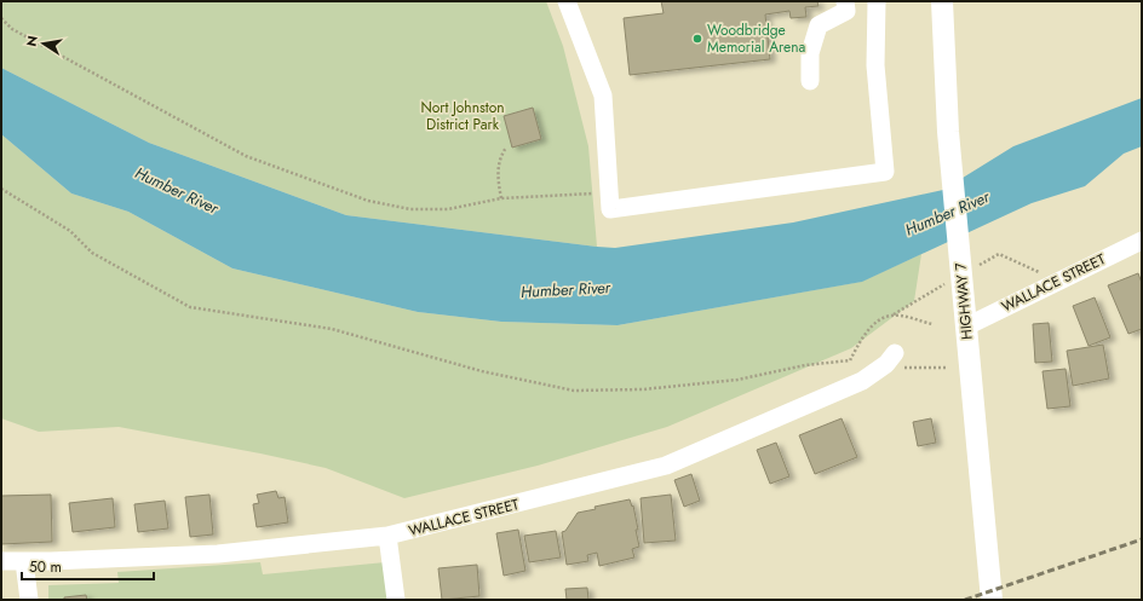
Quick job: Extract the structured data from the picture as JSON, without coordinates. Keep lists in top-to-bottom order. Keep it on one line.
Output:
{"streets":{"main road":["HIGHWAY 7"],"street":["WALLACE STREET"]},"crossings":[["WALLACE STREET","HIGHWAY 7"]],"water":["Humber River"],"parks":["Nort Johnston District Park"],"places":["Woodbridge Memorial Arena"],"scale_bar":"50 m","north":"left"}
